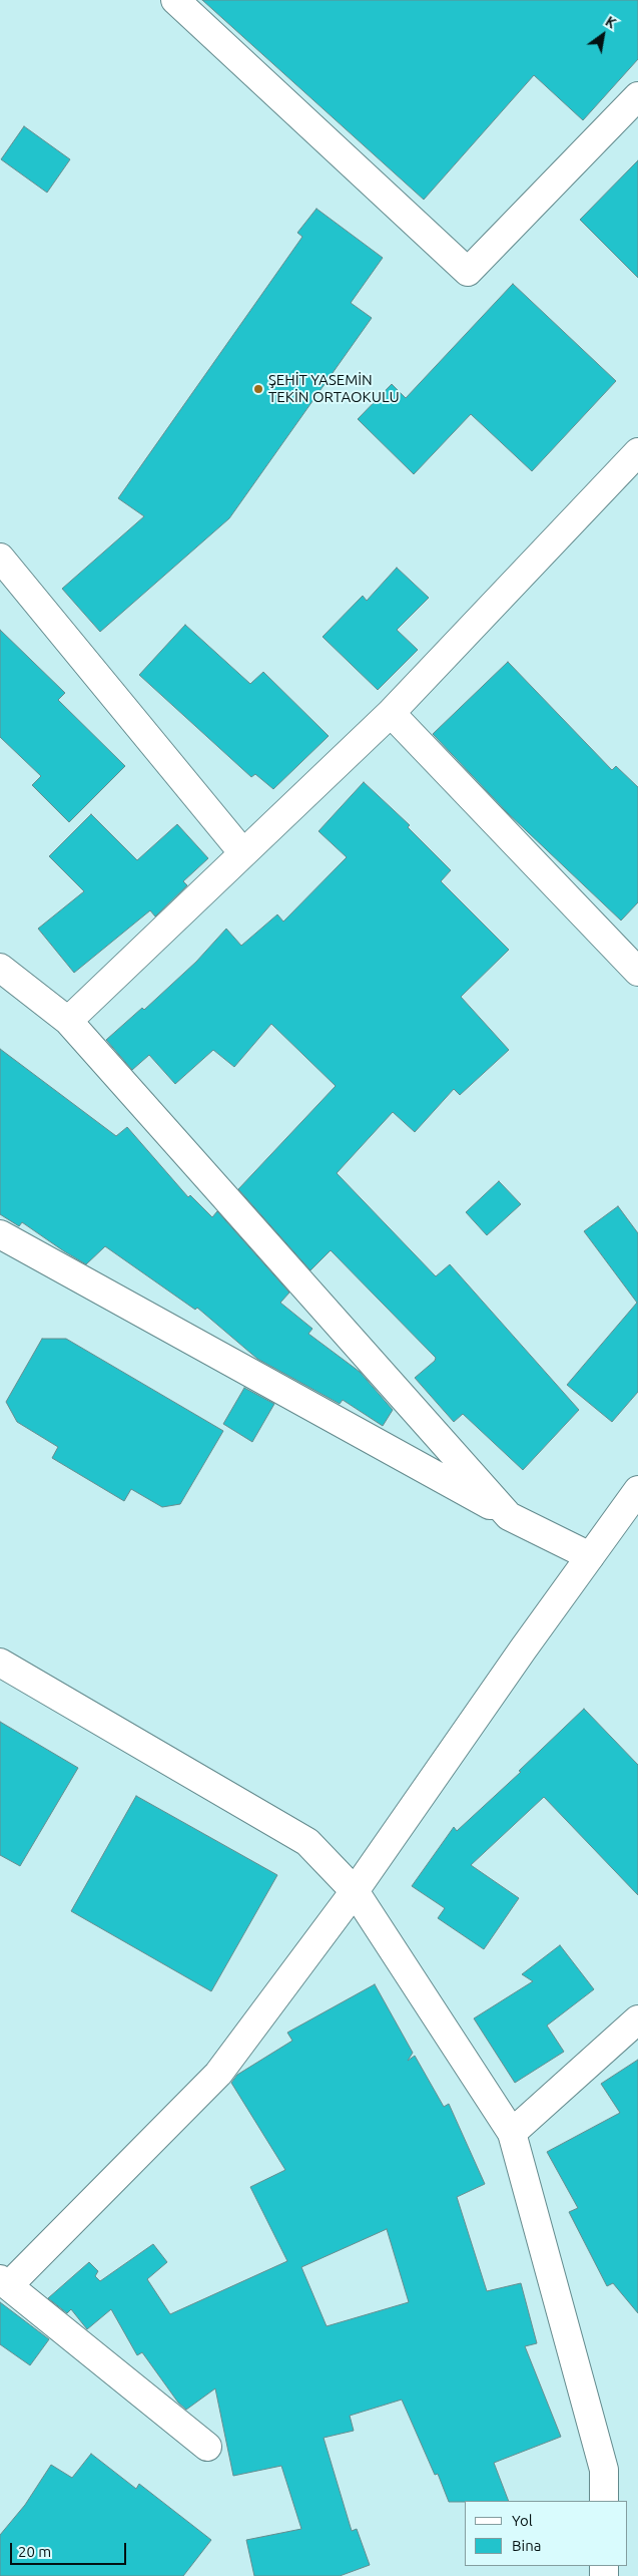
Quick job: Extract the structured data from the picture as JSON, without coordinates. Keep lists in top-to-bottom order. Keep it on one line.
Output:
{"places":["ŞEHİT YASEMİN TEKİN ORTAOKULU"],"legend":["Yol","Bina"],"scale_bar":"20 m","north":"top right"}
